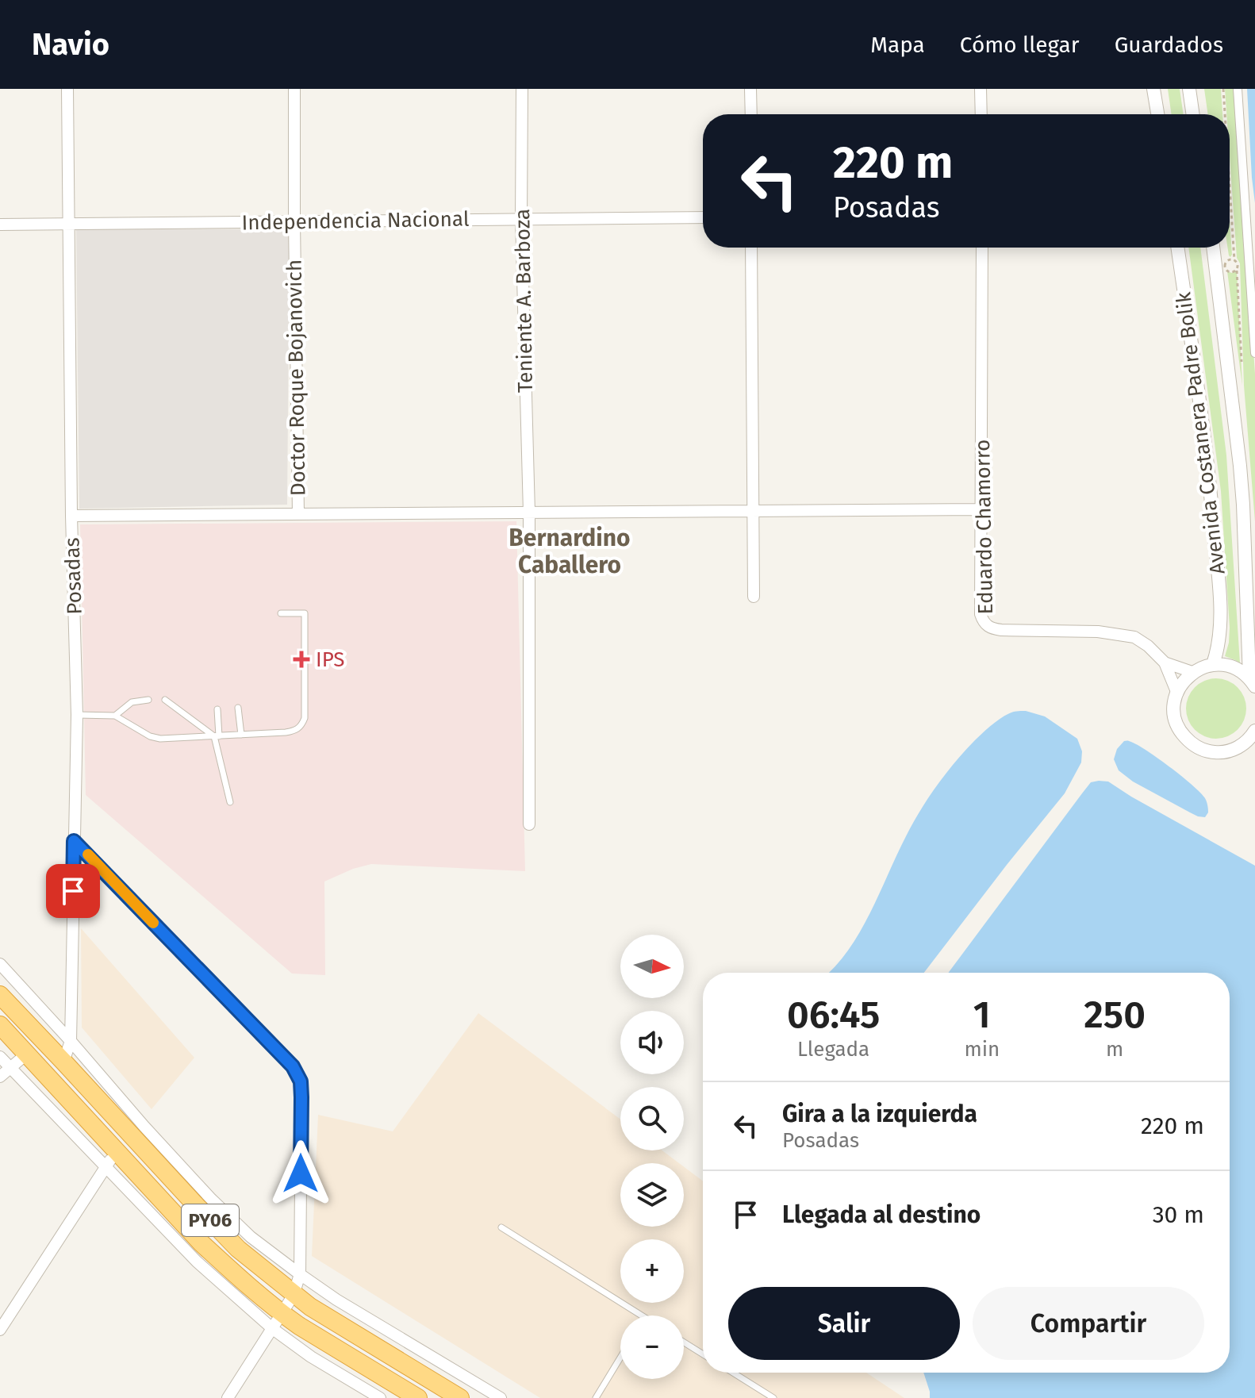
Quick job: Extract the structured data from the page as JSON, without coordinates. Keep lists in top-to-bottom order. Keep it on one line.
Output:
{"streets":{"highway":["PY06"],"street":["Independencia Nacional","Teniente A. Barboza","Doctor Roque Bojanovich","Avenida Costanera Padre Bolik","Eduardo Chamorro","Posadas"]},"crossings":[["Independencia Nacional","Teniente A. Barboza"],["Independencia Nacional","Doctor Roque Bojanovich"],["Independencia Nacional","Posadas"],["Posadas","PY06"]],"districts":["Bernardino Caballero"],"places":{"health":["IPS"]},"north":"right","page":{"header":"Navio","nav":["Mapa","Cómo llegar","Guardados"],"turn":["220 m","Posadas"],"map_buttons":["+","−"],"eta":["06:45","Llegada","1","min","250","m"],"list":[{"name":"Gira a la izquierda","note":"Posadas","value":"220 m"},{"name":"Llegada al destino","value":"30 m"}],"buttons":["Salir","Compartir"]}}
